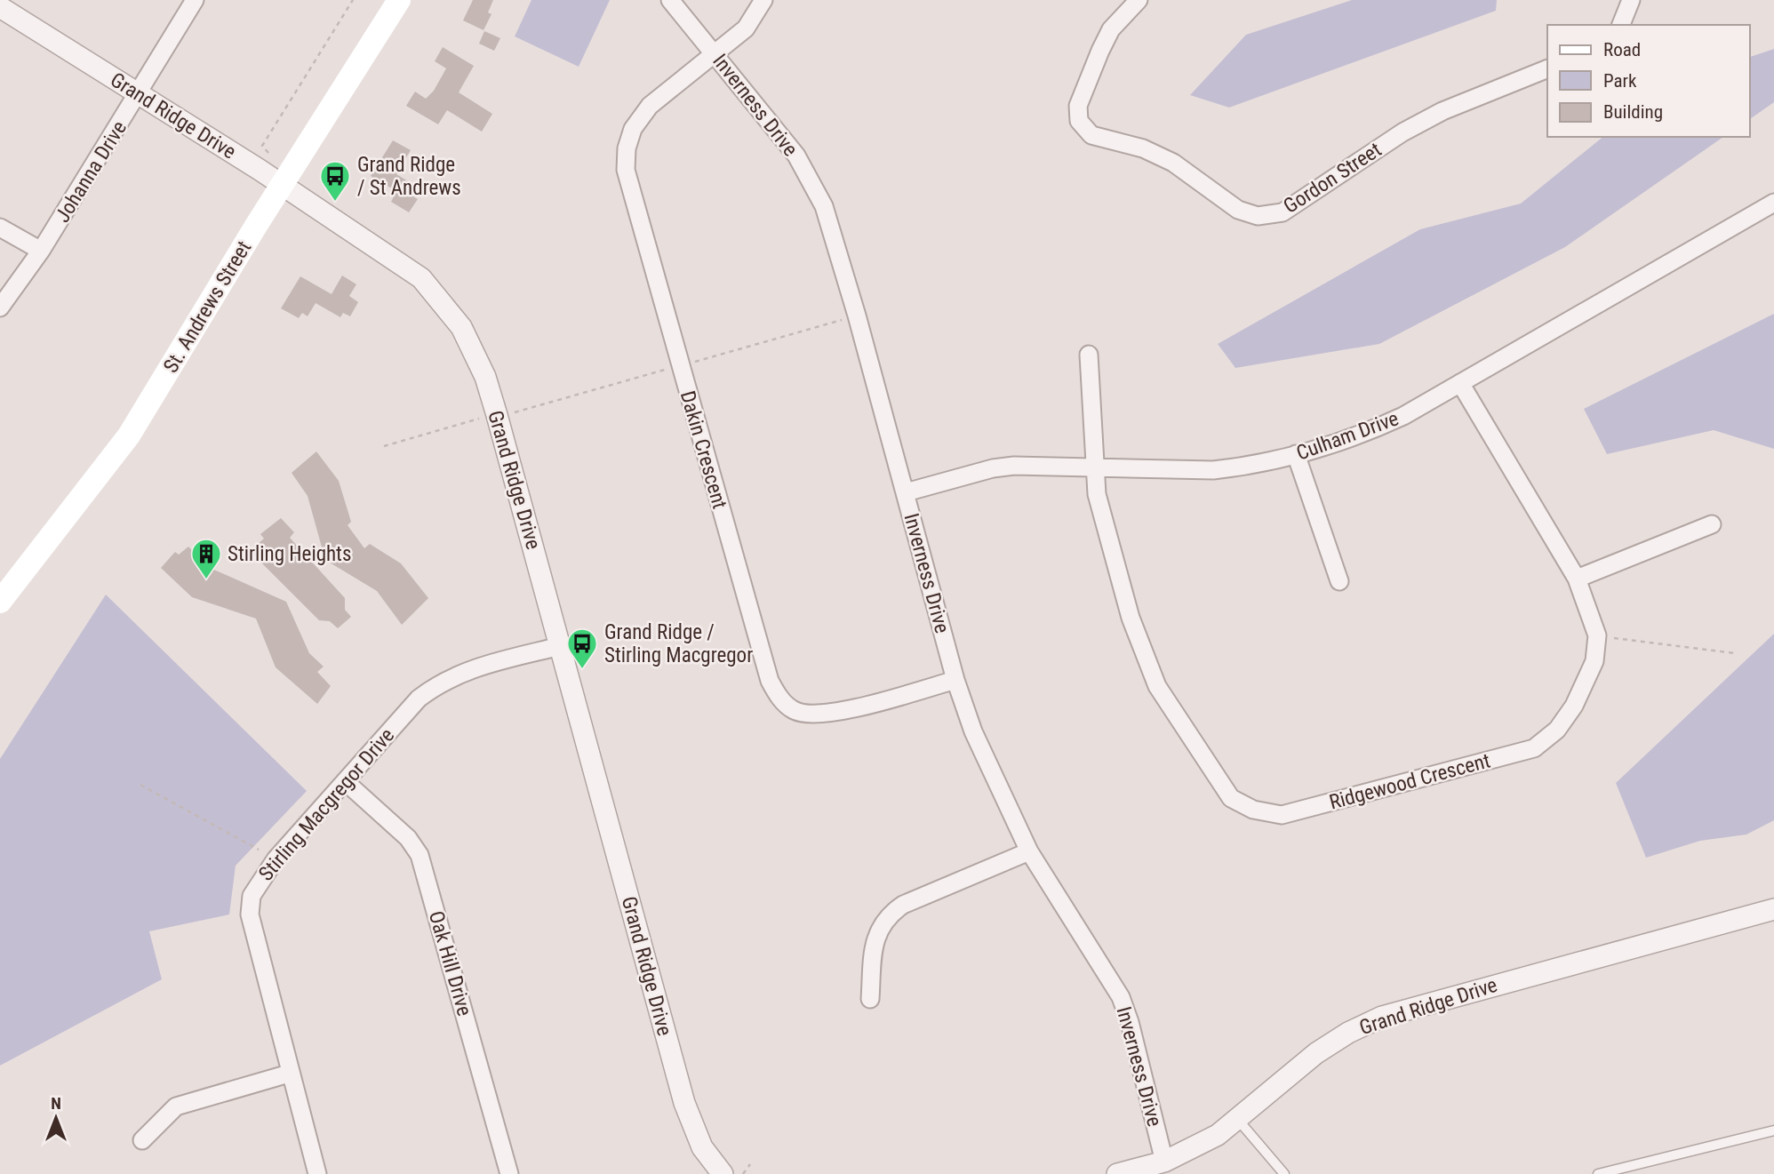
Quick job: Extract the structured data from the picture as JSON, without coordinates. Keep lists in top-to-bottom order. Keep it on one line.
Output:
{"streets":{"main road":["St. Andrews Street"],"street":["Inverness Drive","Grand Ridge Drive","Johanna Drive","Gordon Street","Culham Drive","Dakin Crescent","Ridgewood Crescent","Stirling Macgregor Drive","Oak Hill Drive"]},"crossings":[["Inverness Drive","Grand Ridge Drive"],["Inverness Drive","Culham Drive"],["Inverness Drive","Dakin Crescent"],["Grand Ridge Drive","Johanna Drive"],["Grand Ridge Drive","St. Andrews Street"],["Grand Ridge Drive","Stirling Macgregor Drive"],["Culham Drive","Ridgewood Crescent"],["Stirling Macgregor Drive","Oak Hill Drive"]],"places":{"bus stop":["Grand Ridge / St Andrews","Grand Ridge / Stirling Macgregor"],"building":["Stirling Heights"]},"legend":["Road","Park","Building"],"north":"top"}
